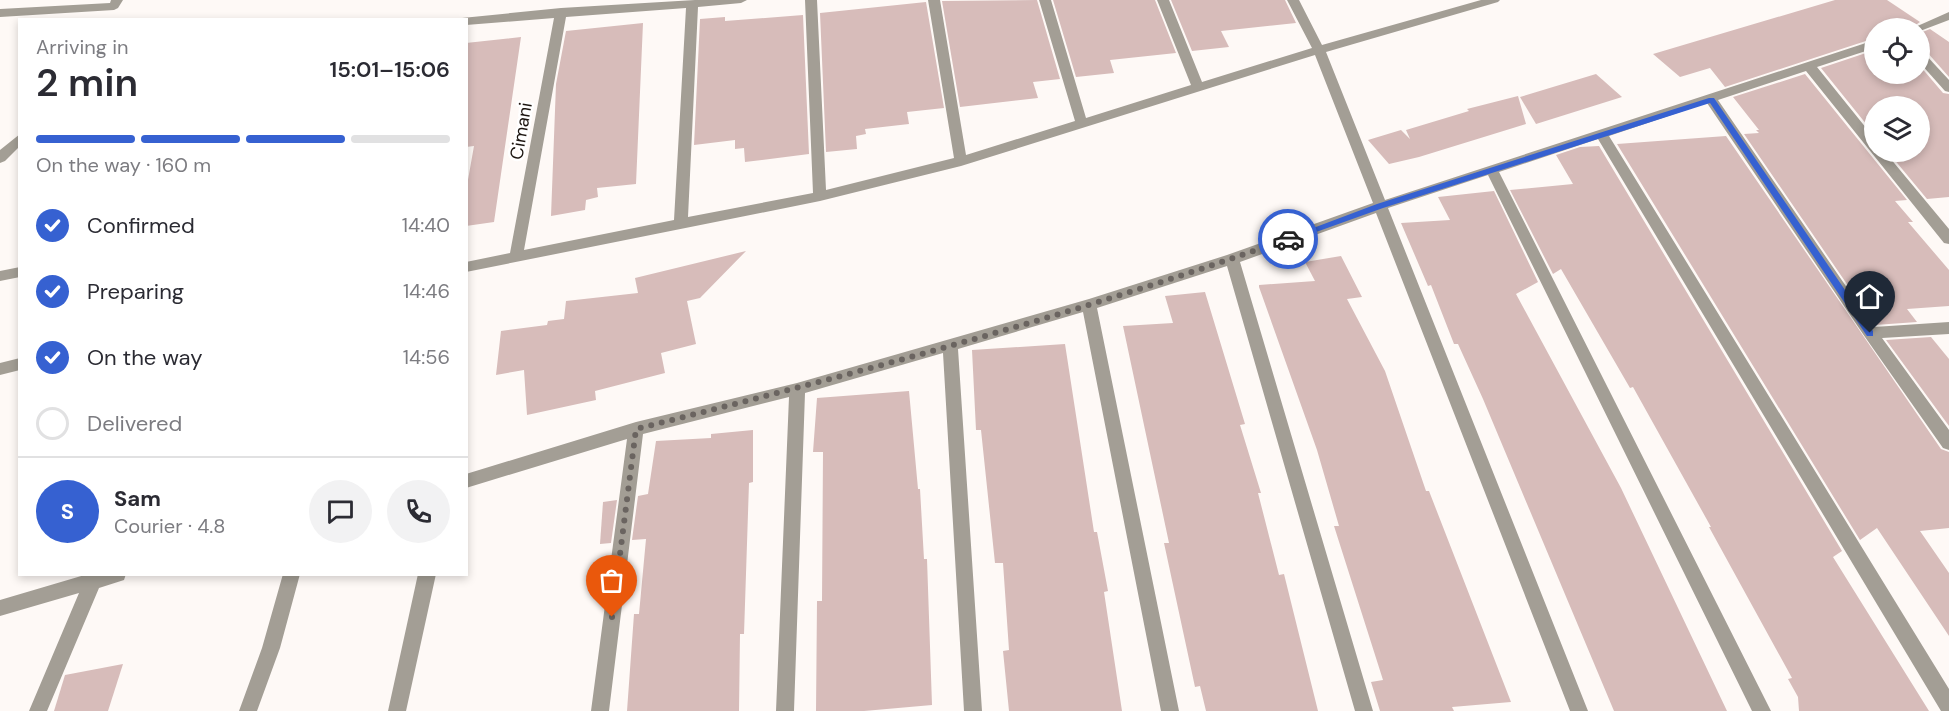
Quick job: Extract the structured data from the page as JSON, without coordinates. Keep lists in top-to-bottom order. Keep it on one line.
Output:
{"streets":{"street":["Cimani"]},"page":{"heading":["2 min","Arriving in","15:01–15:06"],"panel":["Sam","Courier · 4.8"],"bar":"On the way · 160 m","list":[["Confirmed","14:40"],["Preparing","14:46"],["On the way","14:56"],"Delivered"],"round":"S"}}
